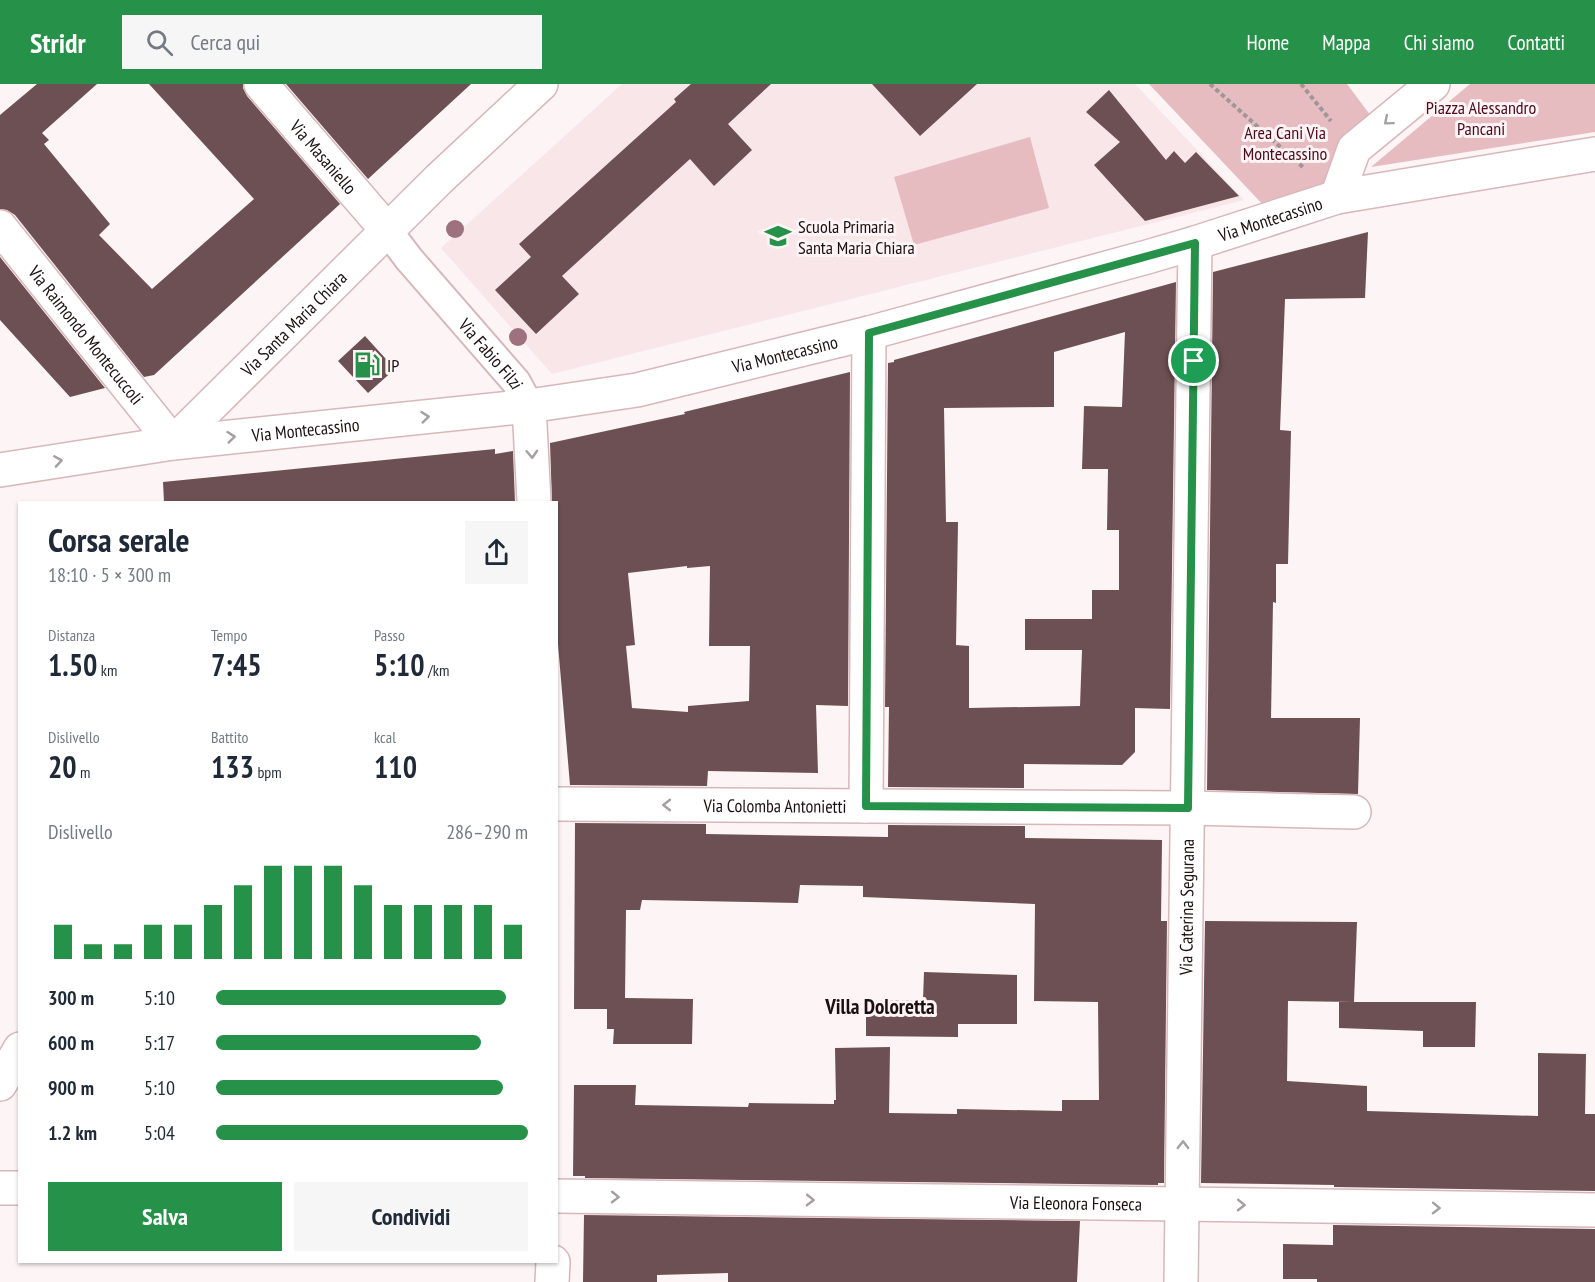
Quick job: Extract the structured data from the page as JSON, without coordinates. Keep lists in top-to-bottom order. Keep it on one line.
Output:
{"streets":{"street":["Via Masaniello","Via Montecassino","Via Santa Maria Chiara","Via Raimondo Montecuccoli","Via Fabio Filzi","Via Colomba Antonietti","Via Caterina Segurana","Via Eleonora Fonseca"]},"crossings":[["Via Masaniello","Via Santa Maria Chiara"],["Via Masaniello","Via Fabio Filzi"],["Via Montecassino","Via Santa Maria Chiara"],["Via Montecassino","Via Raimondo Montecuccoli"],["Via Montecassino","Via Fabio Filzi"],["Via Montecassino","Via Caterina Segurana"],["Via Santa Maria Chiara","Via Raimondo Montecuccoli"],["Via Santa Maria Chiara","Via Fabio Filzi"],["Via Colomba Antonietti","Via Caterina Segurana"],["Via Caterina Segurana","Via Eleonora Fonseca"]],"one_way":["Via Colomba Antonietti","Via Caterina Segurana","Via Eleonora Fonseca"],"districts":["Villa Doloretta"],"parks":["Piazza Alessandro Pancani","Area Cani Via Montecassino"],"places":{"school or university":["Scuola Primaria Santa Maria Chiara"],"fuel station":["IP"]},"page":{"header":"Stridr","search":"Cerca qui","nav":["Home","Mappa","Chi siamo","Contatti"],"heading":["Corsa serale","18:10 · 5 × 300 m"],"stats":[["Distanza","1.50 km"],["Tempo","7:45"],["Passo","5:10 /km"],["Dislivello","20 m"],["Battito","133 bpm"],["kcal","110"]],"chart":["Dislivello","286–290 m"],"list":[{"name":"300 m","note":"5:10"},{"name":"600 m","note":"5:17"},{"name":"900 m","note":"5:10"},{"name":"1.2 km","note":"5:04"}],"buttons":["Salva","Condividi"]}}
